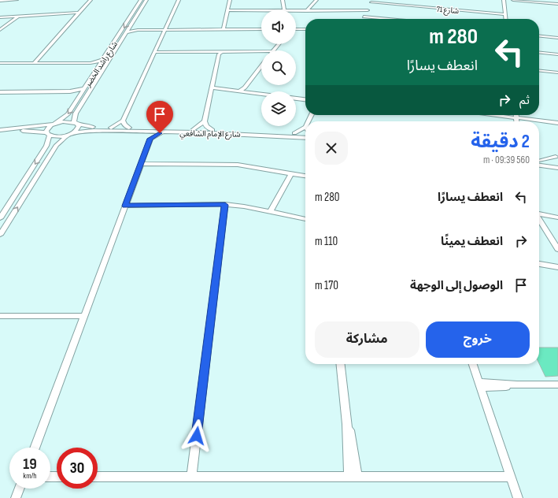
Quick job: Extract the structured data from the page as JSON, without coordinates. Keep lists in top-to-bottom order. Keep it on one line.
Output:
{"streets":{"street":["شارع 71","شارع راشد الخضر","شارع الإمام الشافعي"]},"crossings":[["شارع راشد الخضر","شارع الإمام الشافعي"]],"page":{"turn":["280 m","انعطف يسارًا"],"then":"ثم","heading":["2 دقيقة","560 m · 09:39"],"list":[{"name":"انعطف يسارًا","value":"280 m"},{"name":"انعطف يمينًا","value":"110 m"},{"name":"الوصول إلى الوجهة","value":"170 m"}],"buttons":["خروج","مشاركة"],"speed":"19 km/h","limit":"30"}}
